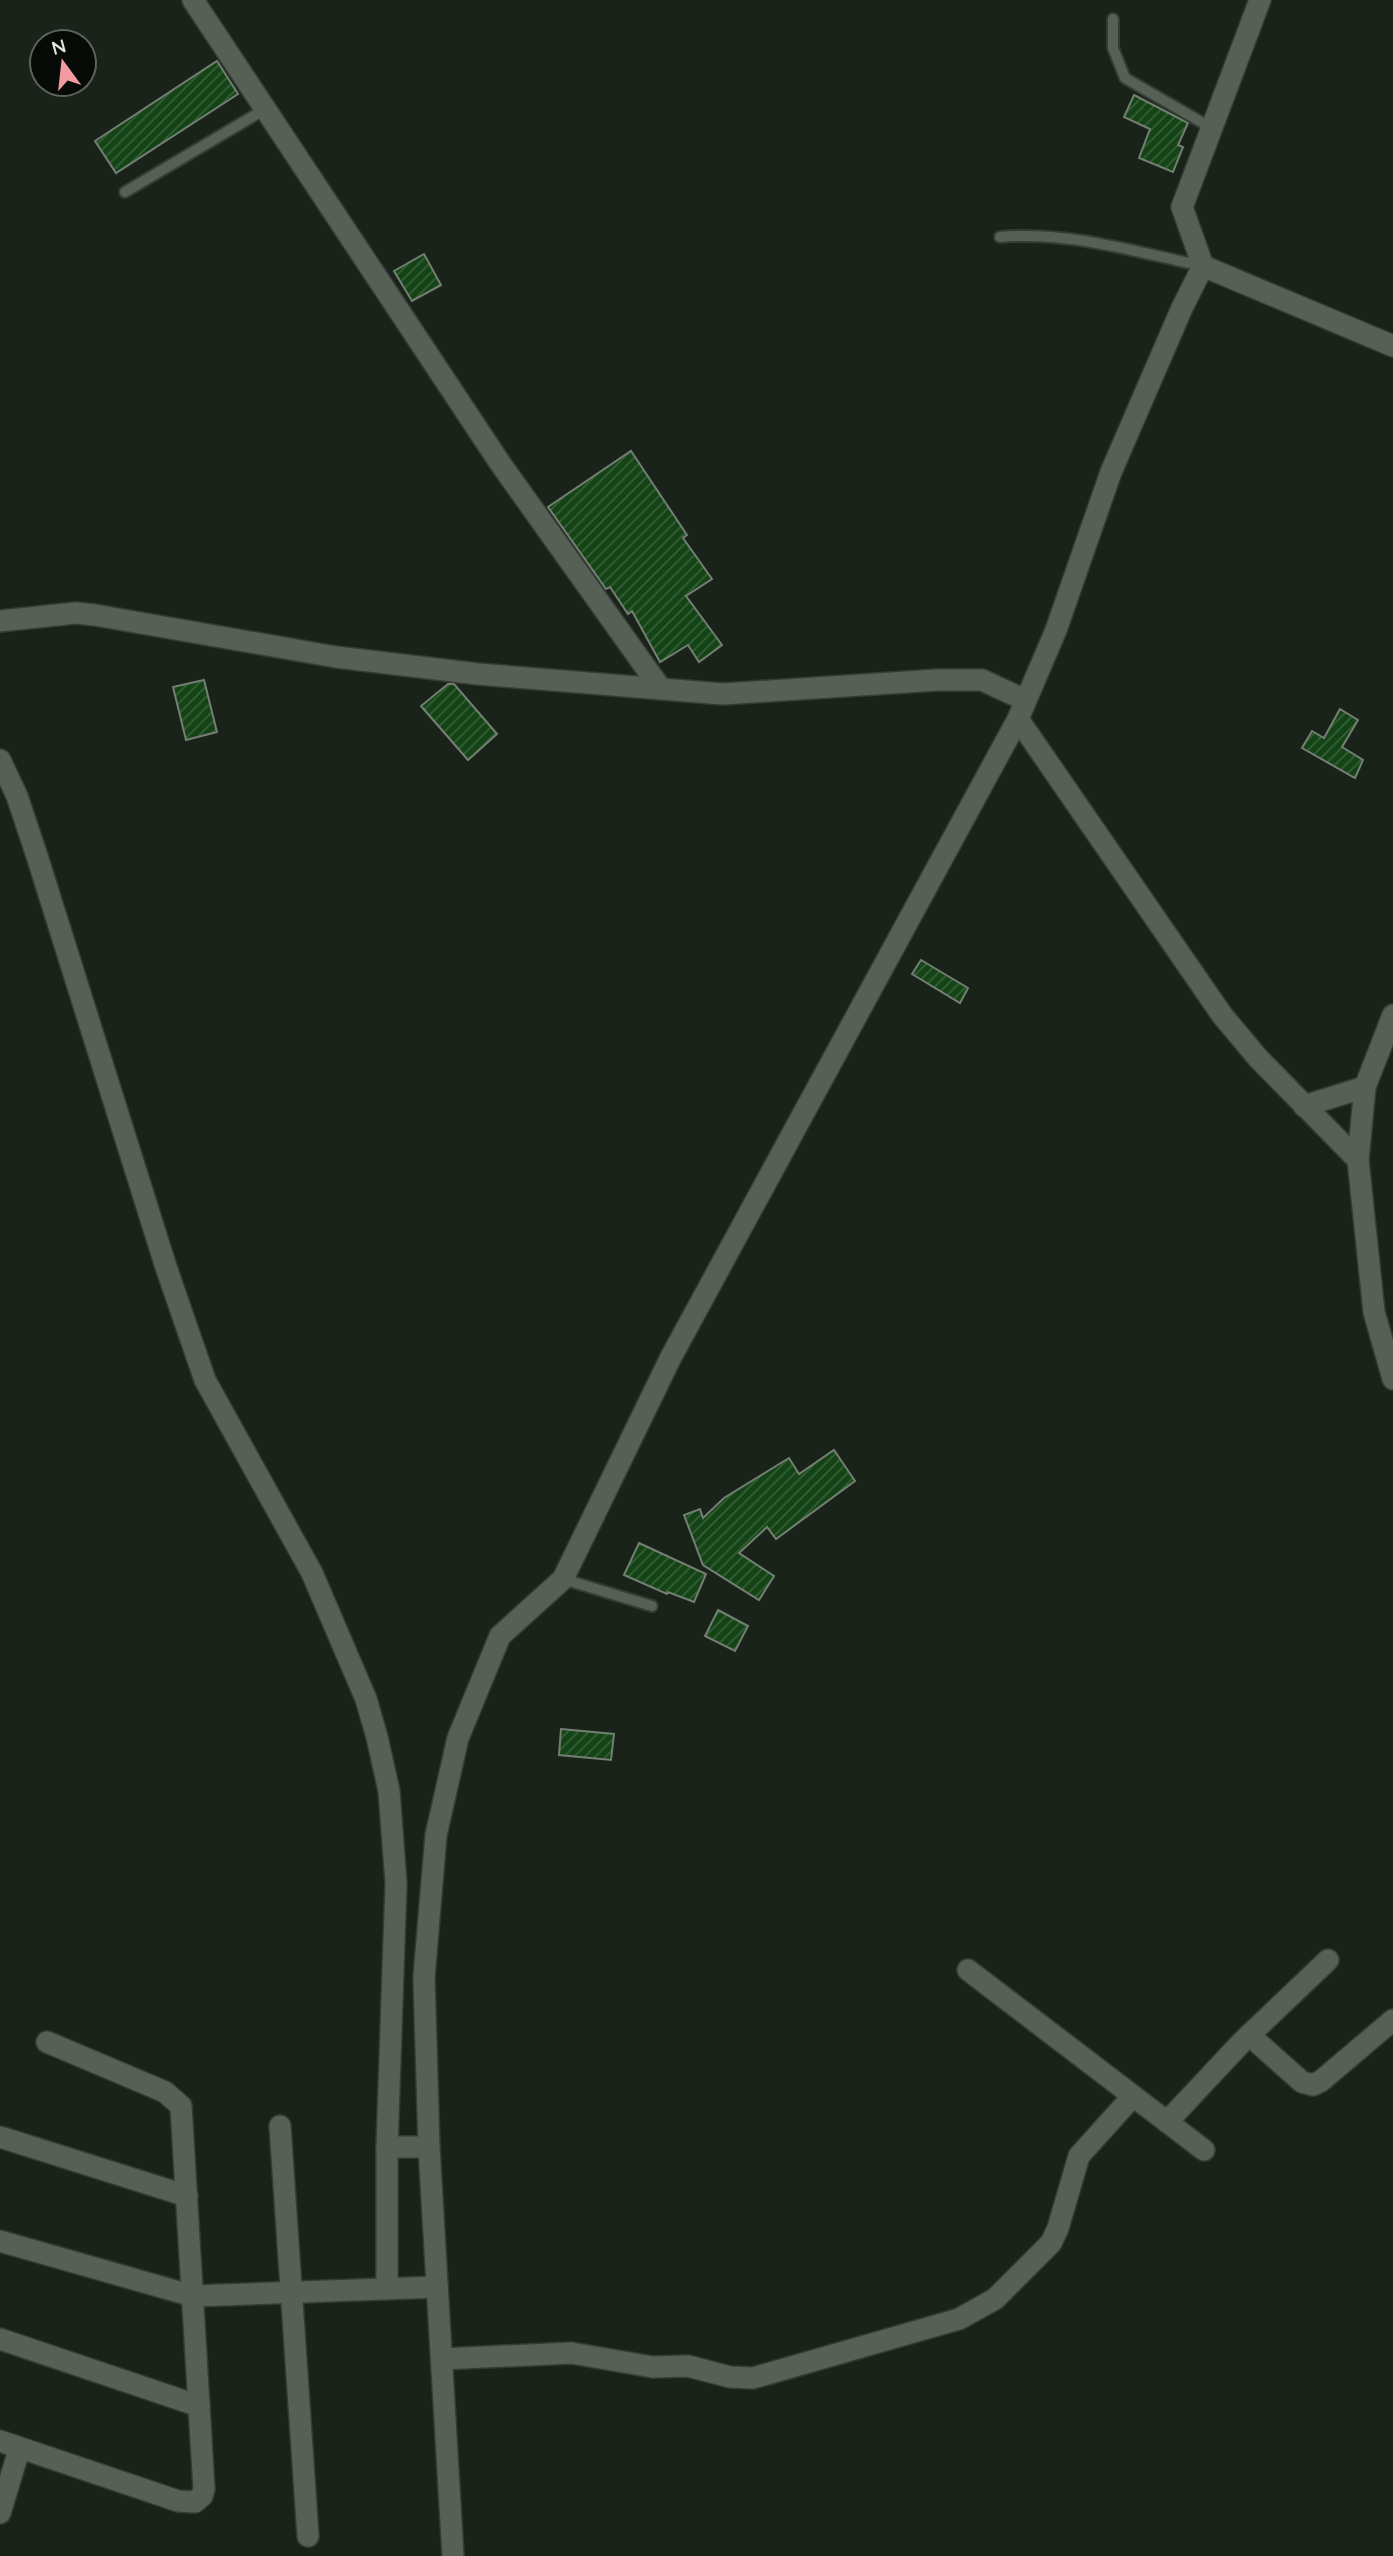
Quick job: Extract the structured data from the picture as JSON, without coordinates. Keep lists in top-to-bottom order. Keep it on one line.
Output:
{"north":"top"}
